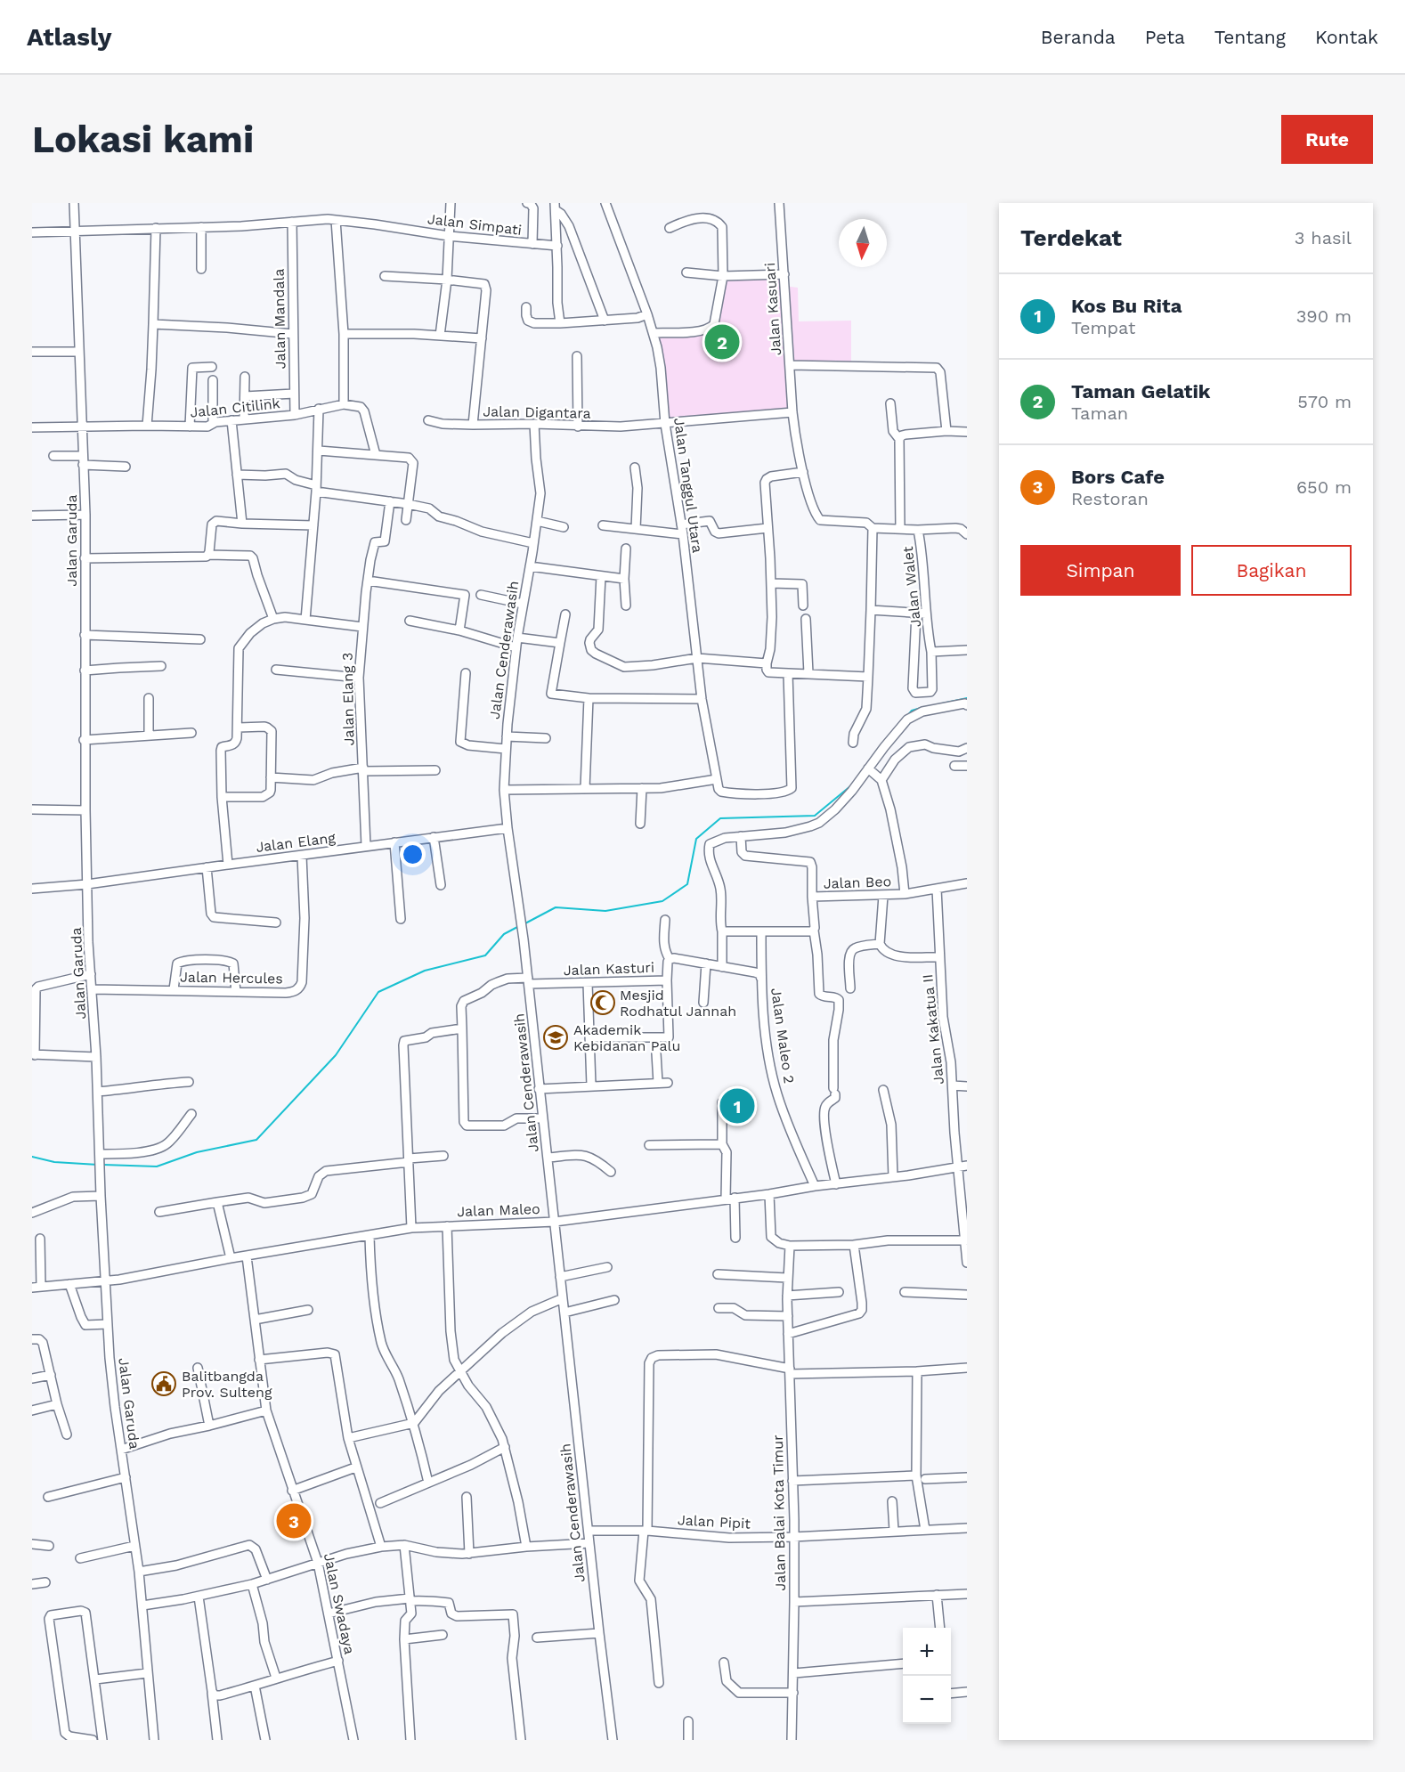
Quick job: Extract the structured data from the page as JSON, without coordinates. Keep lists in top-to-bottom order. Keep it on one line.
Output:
{"streets":{"street":["Jalan Simpati","Jalan Kasuari","Jalan Mandala","Jalan Citilink","Jalan Digantara","Jalan Tanggul Utara","Jalan Garuda","Jalan Walet","Jalan Cenderawasih","Jalan Elang 3","Jalan Elang","Jalan Beo","Jalan Kasturi","Jalan Hercules","Jalan Kakatua II","Jalan Maleo 2","Jalan Maleo","Jalan Balai Kota Timur","Jalan Pipit","Jalan Swadaya"]},"crossings":[["Jalan Simpati","Jalan Mandala"],["Jalan Simpati","Jalan Garuda"],["Jalan Kasuari","Jalan Digantara"],["Jalan Kasuari","Jalan Walet"],["Jalan Mandala","Jalan Citilink"],["Jalan Citilink","Jalan Garuda"],["Jalan Digantara","Jalan Tanggul Utara"],["Jalan Digantara","Jalan Cenderawasih"],["Jalan Garuda","Jalan Elang"],["Jalan Garuda","Jalan Hercules"],["Jalan Garuda","Jalan Maleo"],["Jalan Cenderawasih","Jalan Elang"],["Jalan Cenderawasih","Jalan Kasturi"],["Jalan Cenderawasih","Jalan Maleo"],["Jalan Cenderawasih","Jalan Pipit"],["Jalan Elang 3","Jalan Elang"],["Jalan Elang","Jalan Hercules"],["Jalan Beo","Jalan Kakatua II"],["Jalan Beo","Jalan Maleo"],["Jalan Kasturi","Jalan Maleo 2"],["Jalan Kakatua II","Jalan Maleo"],["Jalan Maleo 2","Jalan Maleo"],["Jalan Maleo","Jalan Swadaya"],["Jalan Balai Kota Timur","Jalan Pipit"]],"places":{"mosque":["Mesjid Rodhatul Jannah"],"school or university":["Akademik Kebidanan Palu"],"public building":["Balitbangda Prov. Sulteng"]},"north":"bottom","page":{"header":"Atlasly","nav":["Beranda","Peta","Tentang","Kontak"],"buttons":["Rute",["Simpan","Bagikan"]],"title":"Lokasi kami","heading":["Terdekat","3 hasil"],"list":[{"mark":"1","name":"Kos Bu Rita","note":"Tempat","value":"390 m"},{"mark":"2","name":"Taman Gelatik","note":"Taman","value":"570 m"},{"mark":"3","name":"Bors Cafe","note":"Restoran","value":"650 m"}],"pins":["2","1","3"],"map_buttons":["+","−"]}}
